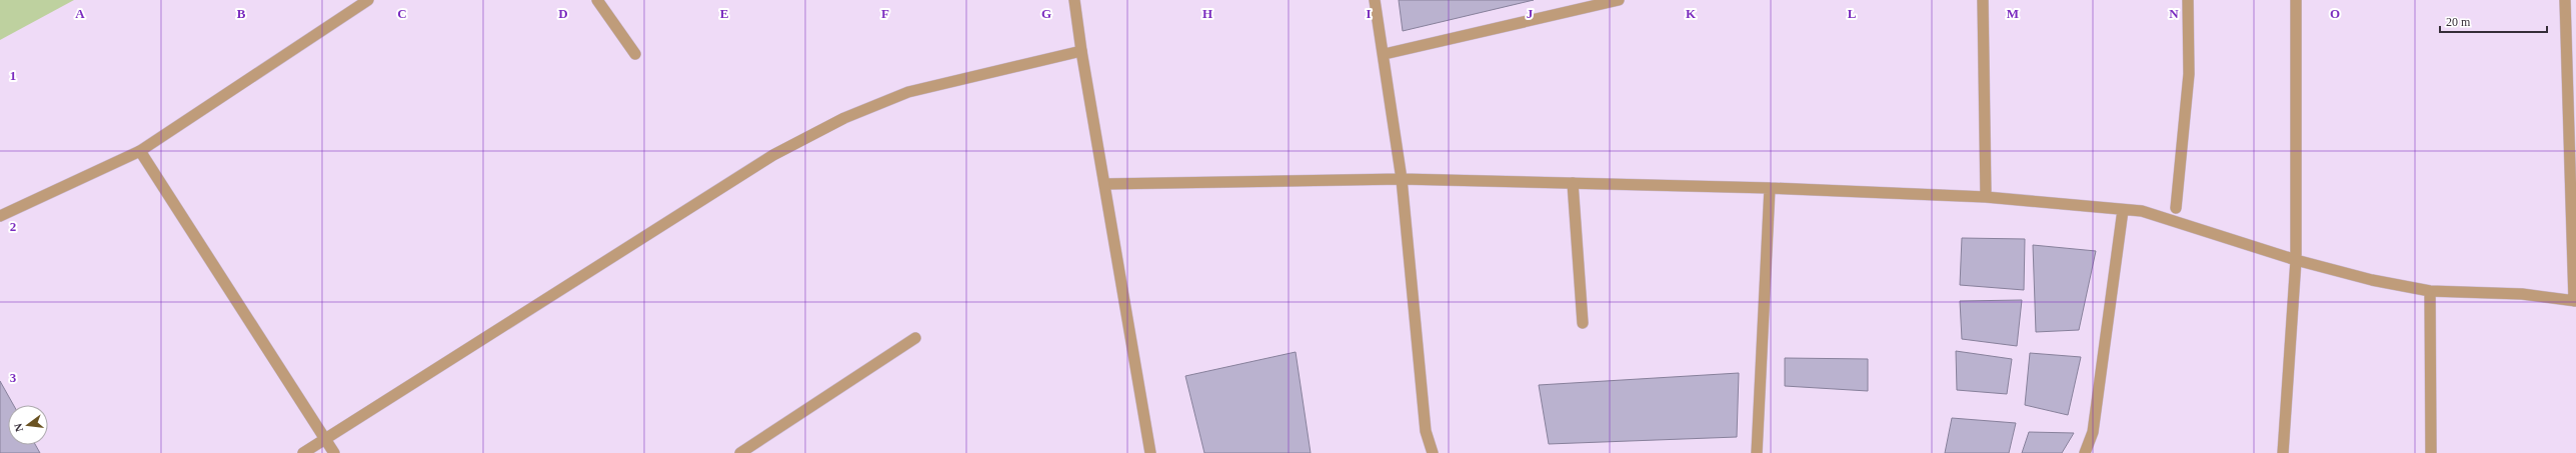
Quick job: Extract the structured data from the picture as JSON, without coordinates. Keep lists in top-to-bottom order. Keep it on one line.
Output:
{"scale_bar":"20 m","north":"left","grid":{"columns":["A","B","C","D","E","F","G","H","I","J","K","L","M","N","O"],"rows":["1","2","3"]}}
